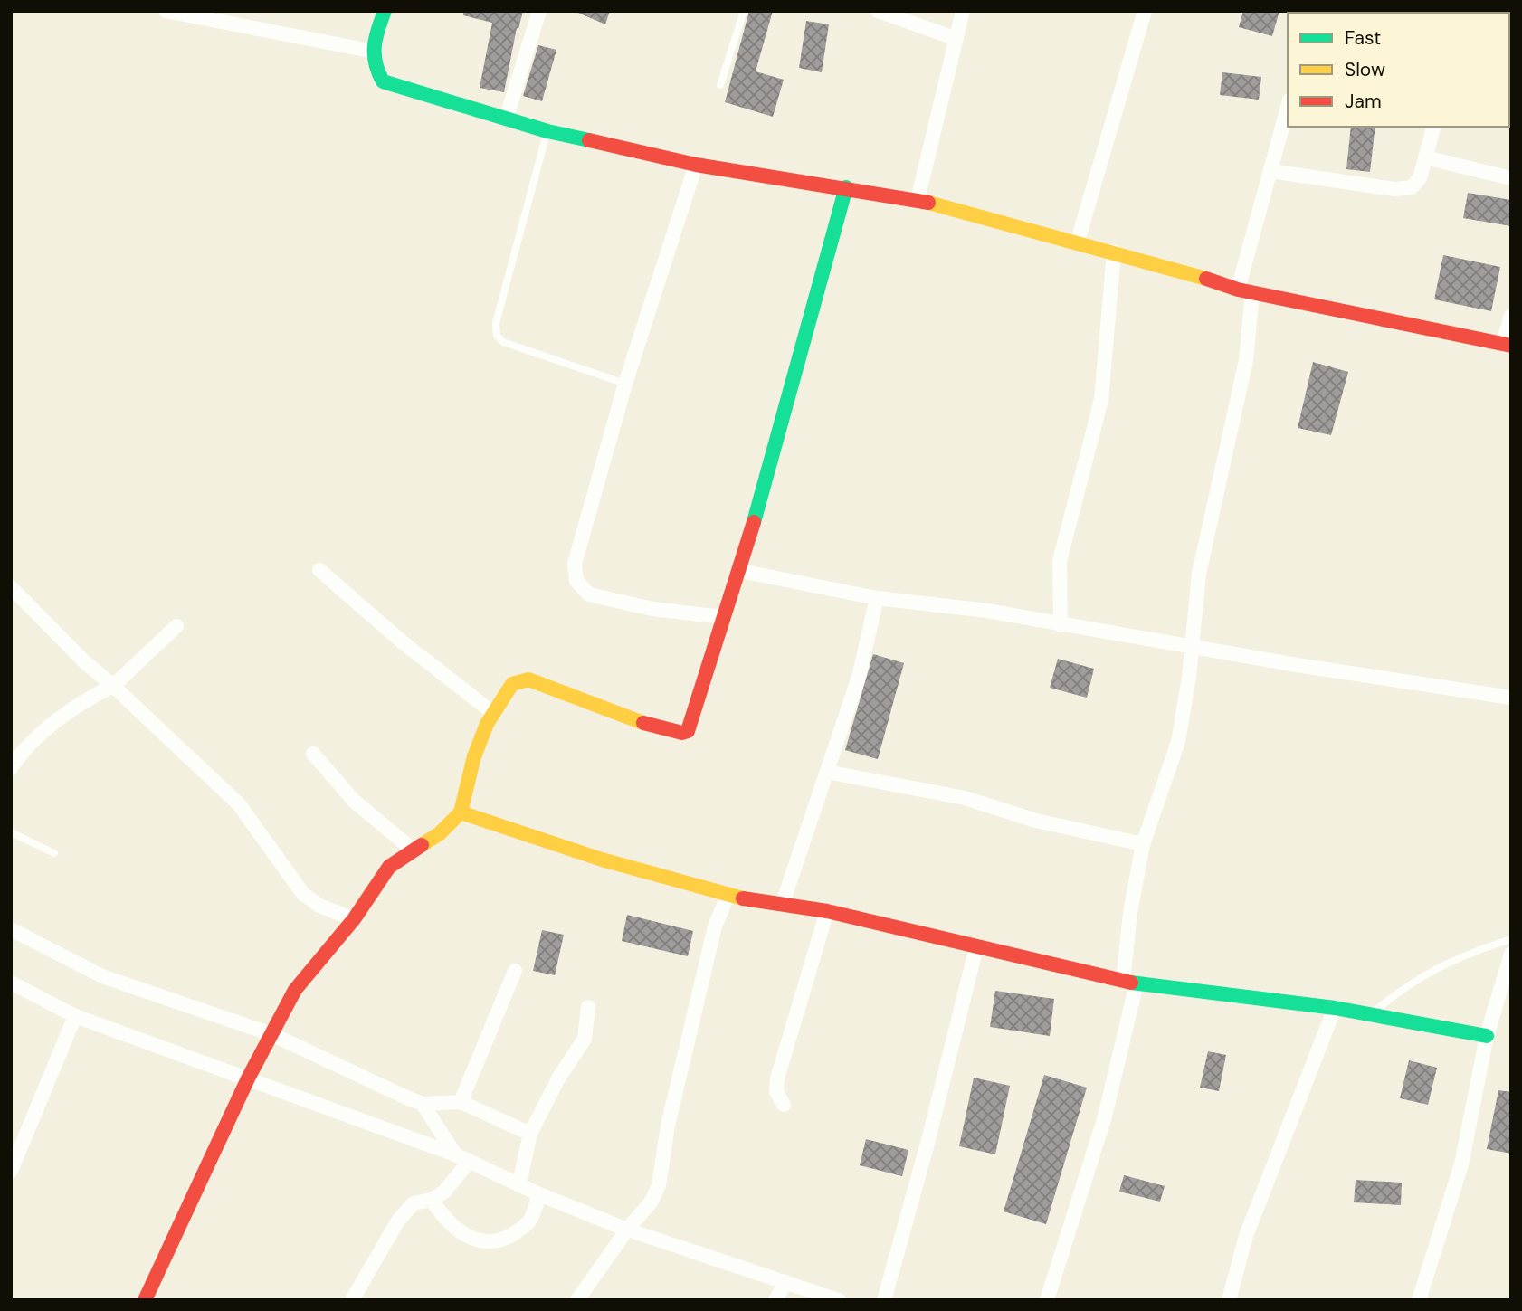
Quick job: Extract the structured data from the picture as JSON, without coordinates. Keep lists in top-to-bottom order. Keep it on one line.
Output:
{"legend":["Fast","Slow","Jam"]}
